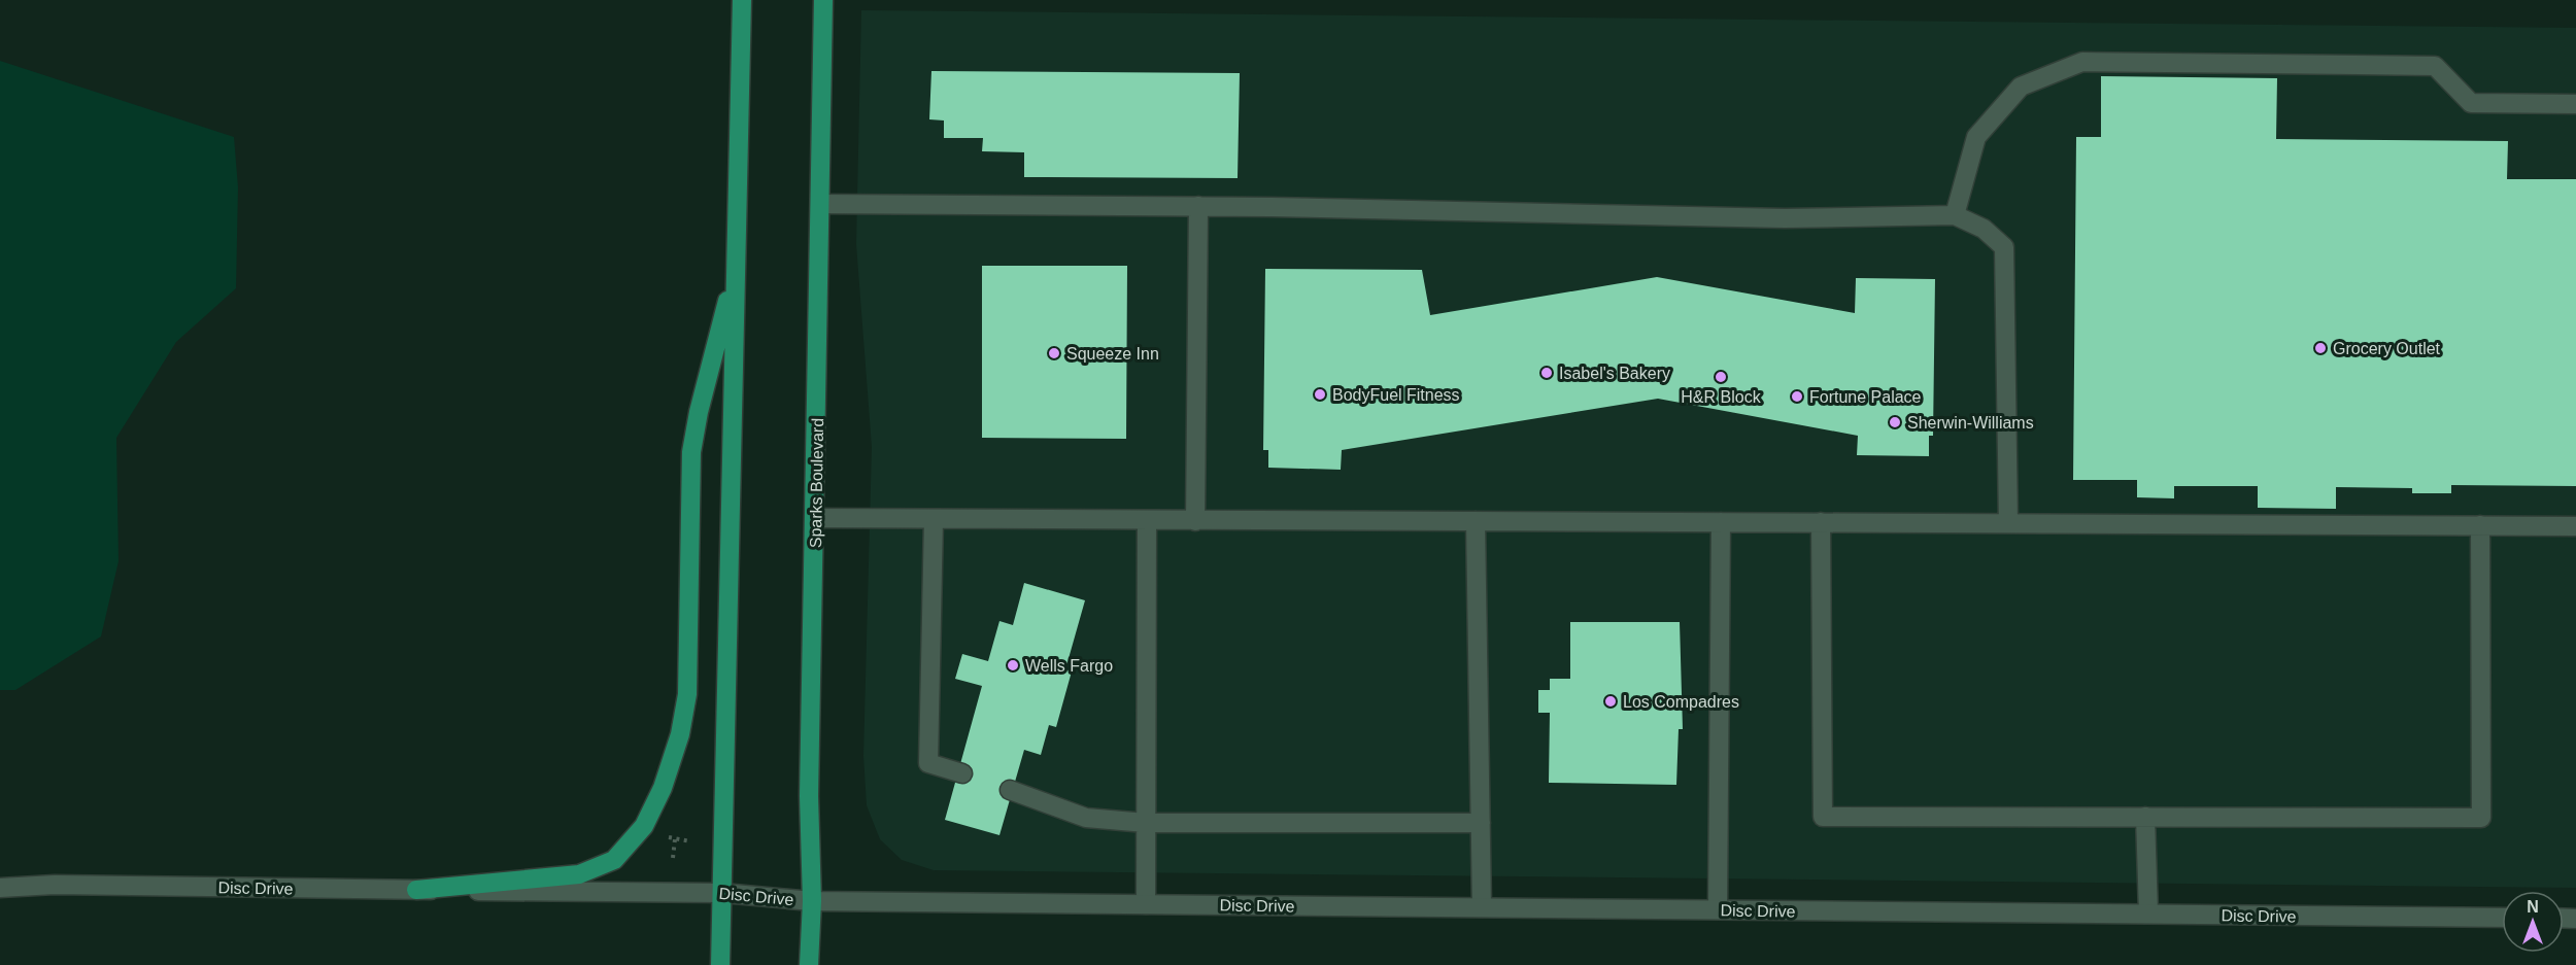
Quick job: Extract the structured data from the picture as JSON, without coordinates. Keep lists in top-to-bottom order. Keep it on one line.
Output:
{"streets":{"main road":["Sparks Boulevard","Disc Drive"]},"crossings":[["Sparks Boulevard","Disc Drive"]],"places":["Grocery Outlet","Squeeze Inn","Isabel's Bakery","H&R Block","BodyFuel Fitness","Fortune Palace","Sherwin-Williams","Wells Fargo","Los Compadres"],"north":"top"}
